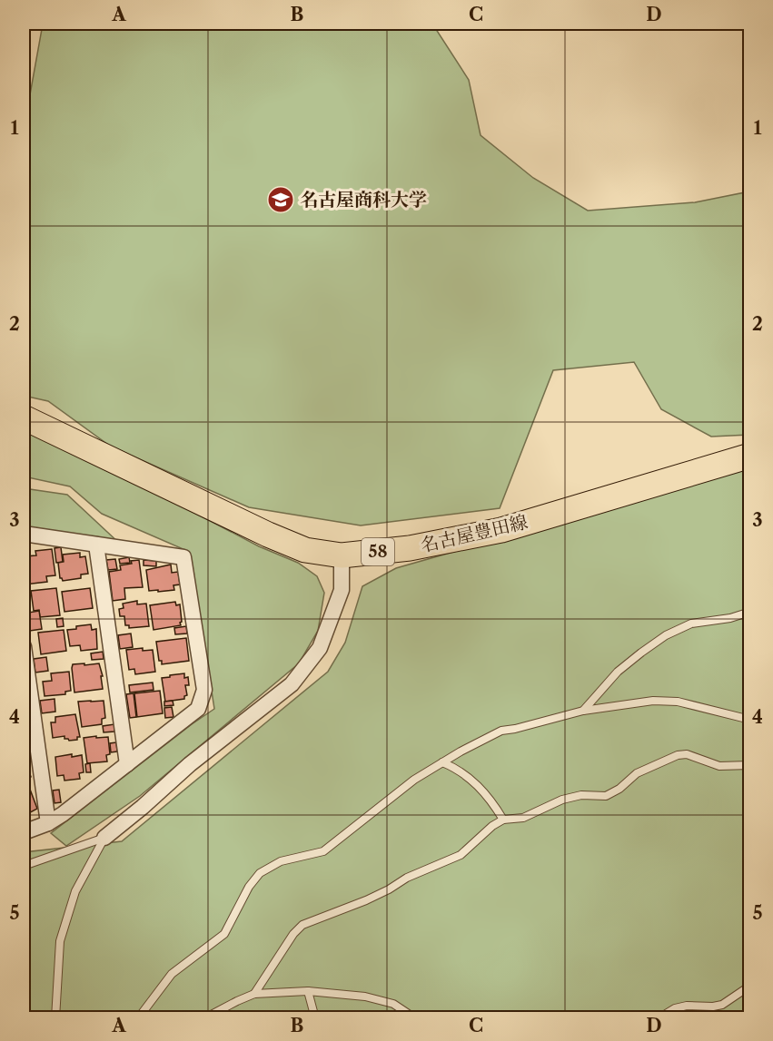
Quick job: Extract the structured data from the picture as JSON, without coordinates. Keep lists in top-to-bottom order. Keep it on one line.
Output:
{"streets":{"main road":["名古屋豊田線","58"]},"places":{"school or university":["名古屋商科大学"]},"grid":{"columns":["A","B","C","D"],"rows":["1","2","3","4","5"]}}
